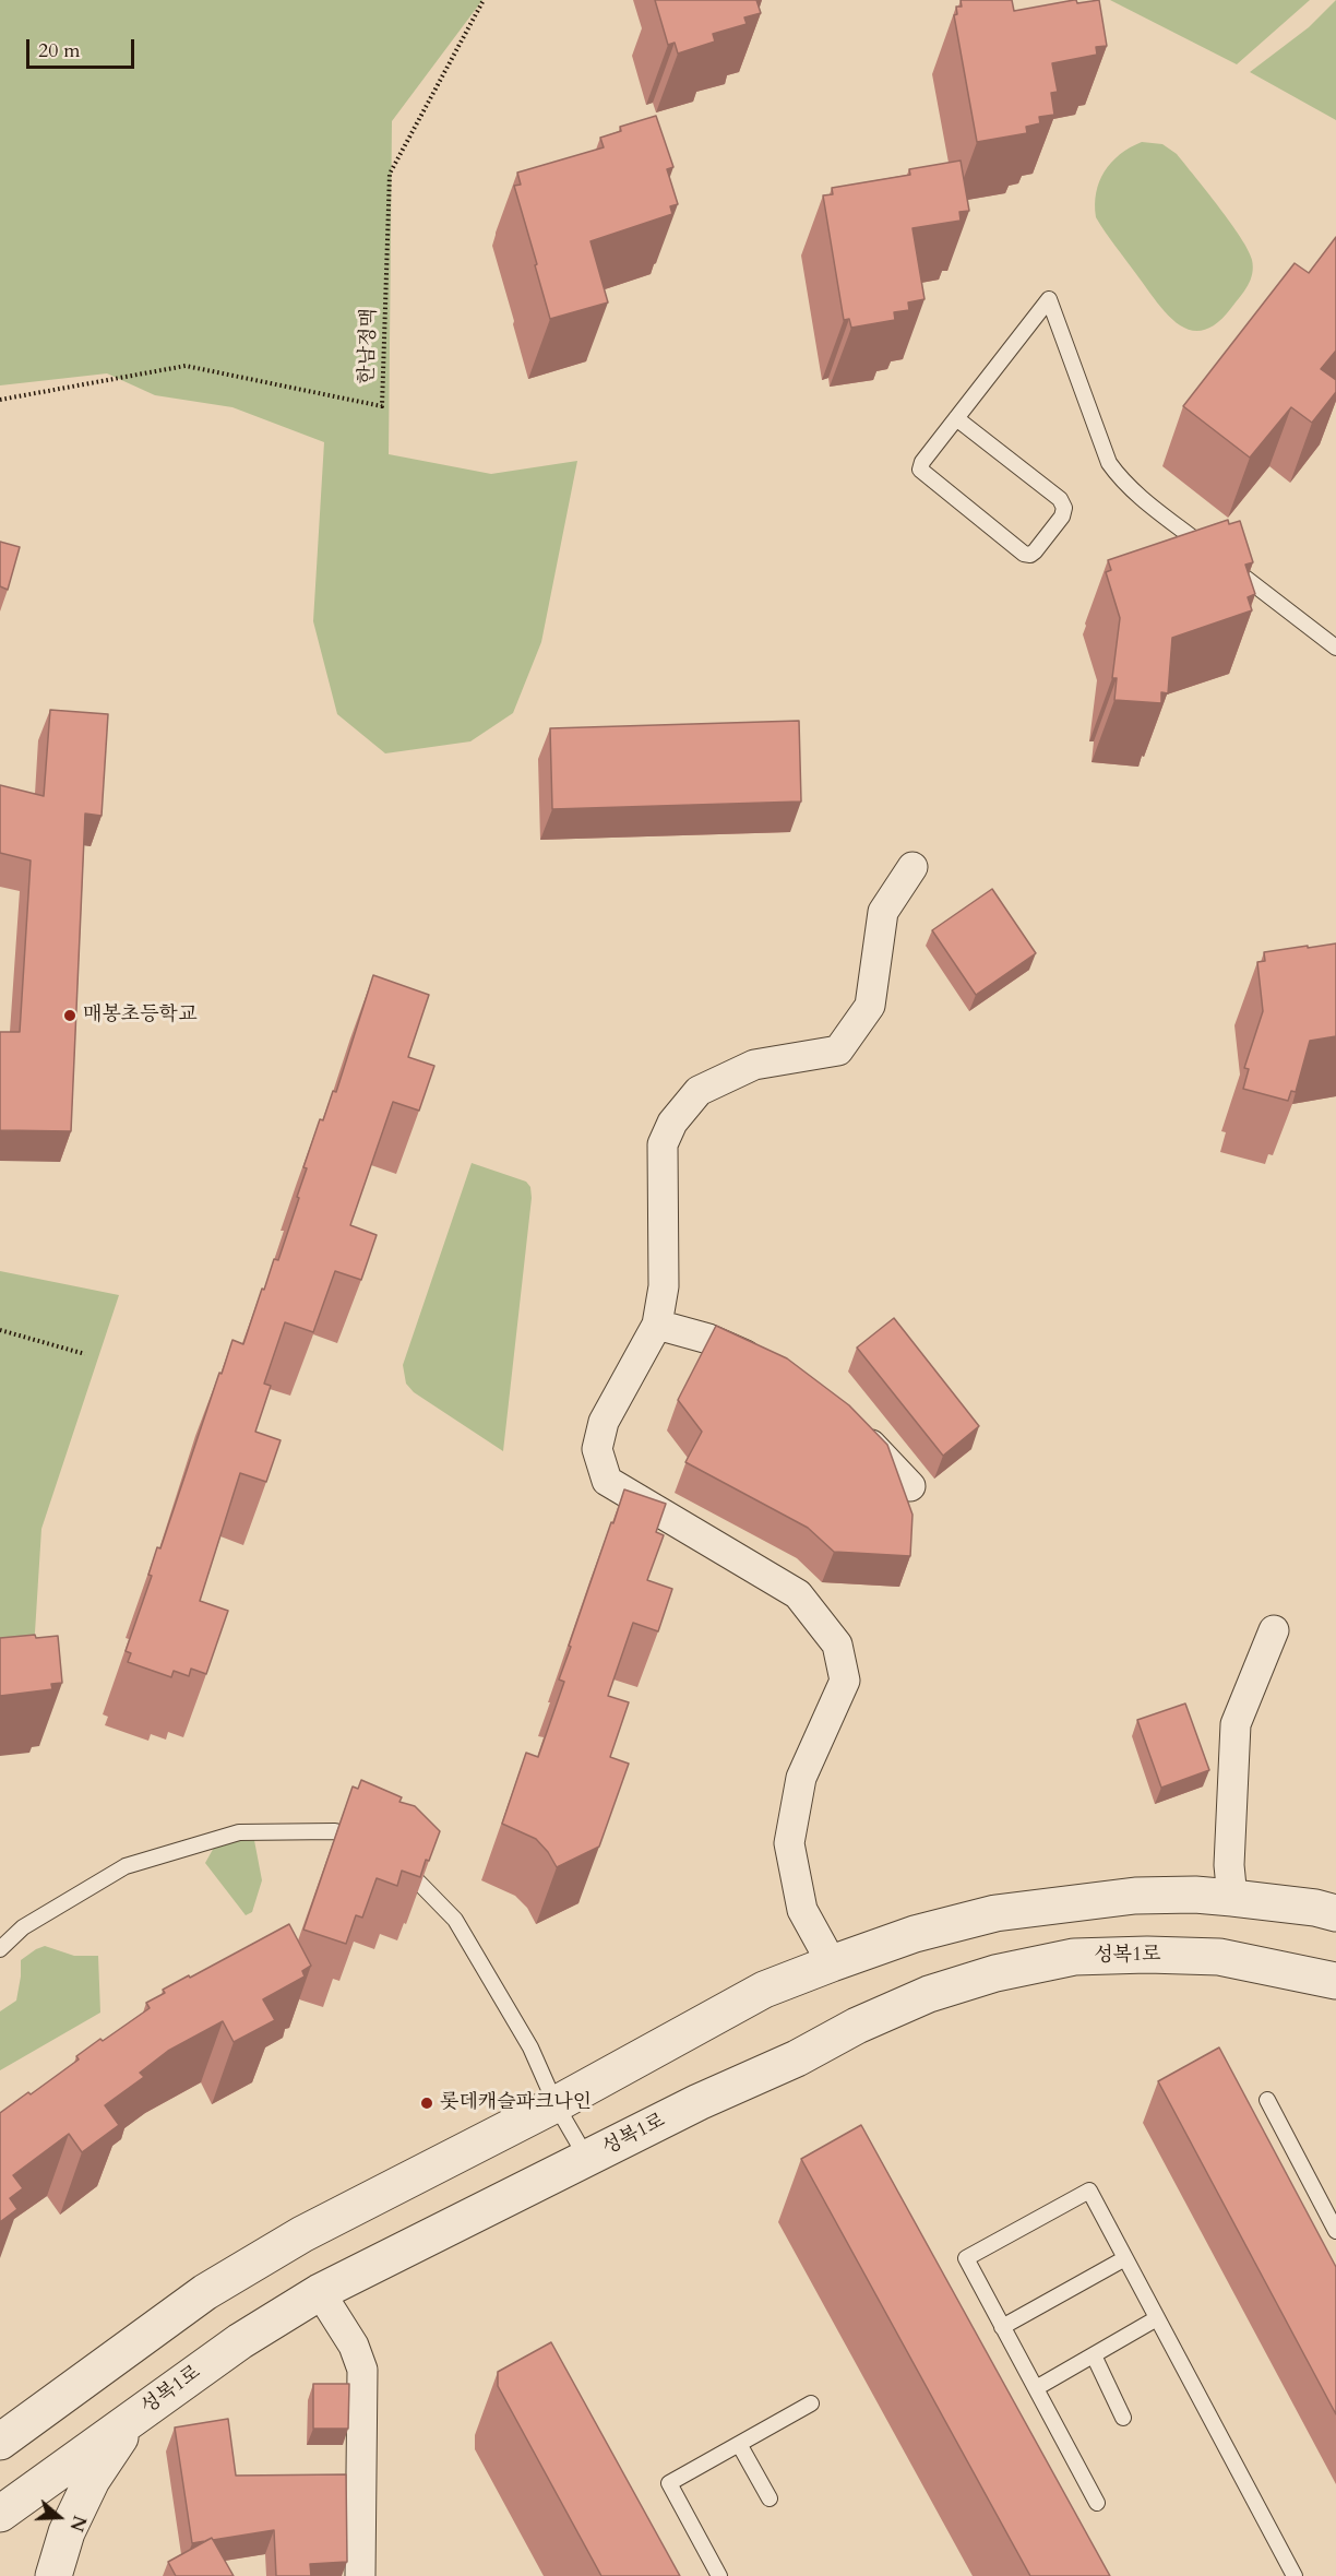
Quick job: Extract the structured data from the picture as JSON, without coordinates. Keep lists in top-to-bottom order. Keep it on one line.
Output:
{"streets":{"street":["성복1로"],"path":["한남정맥"]},"places":["매봉초등학교","롯데캐슬파크나인"],"scale_bar":"20 m","north":"right"}
